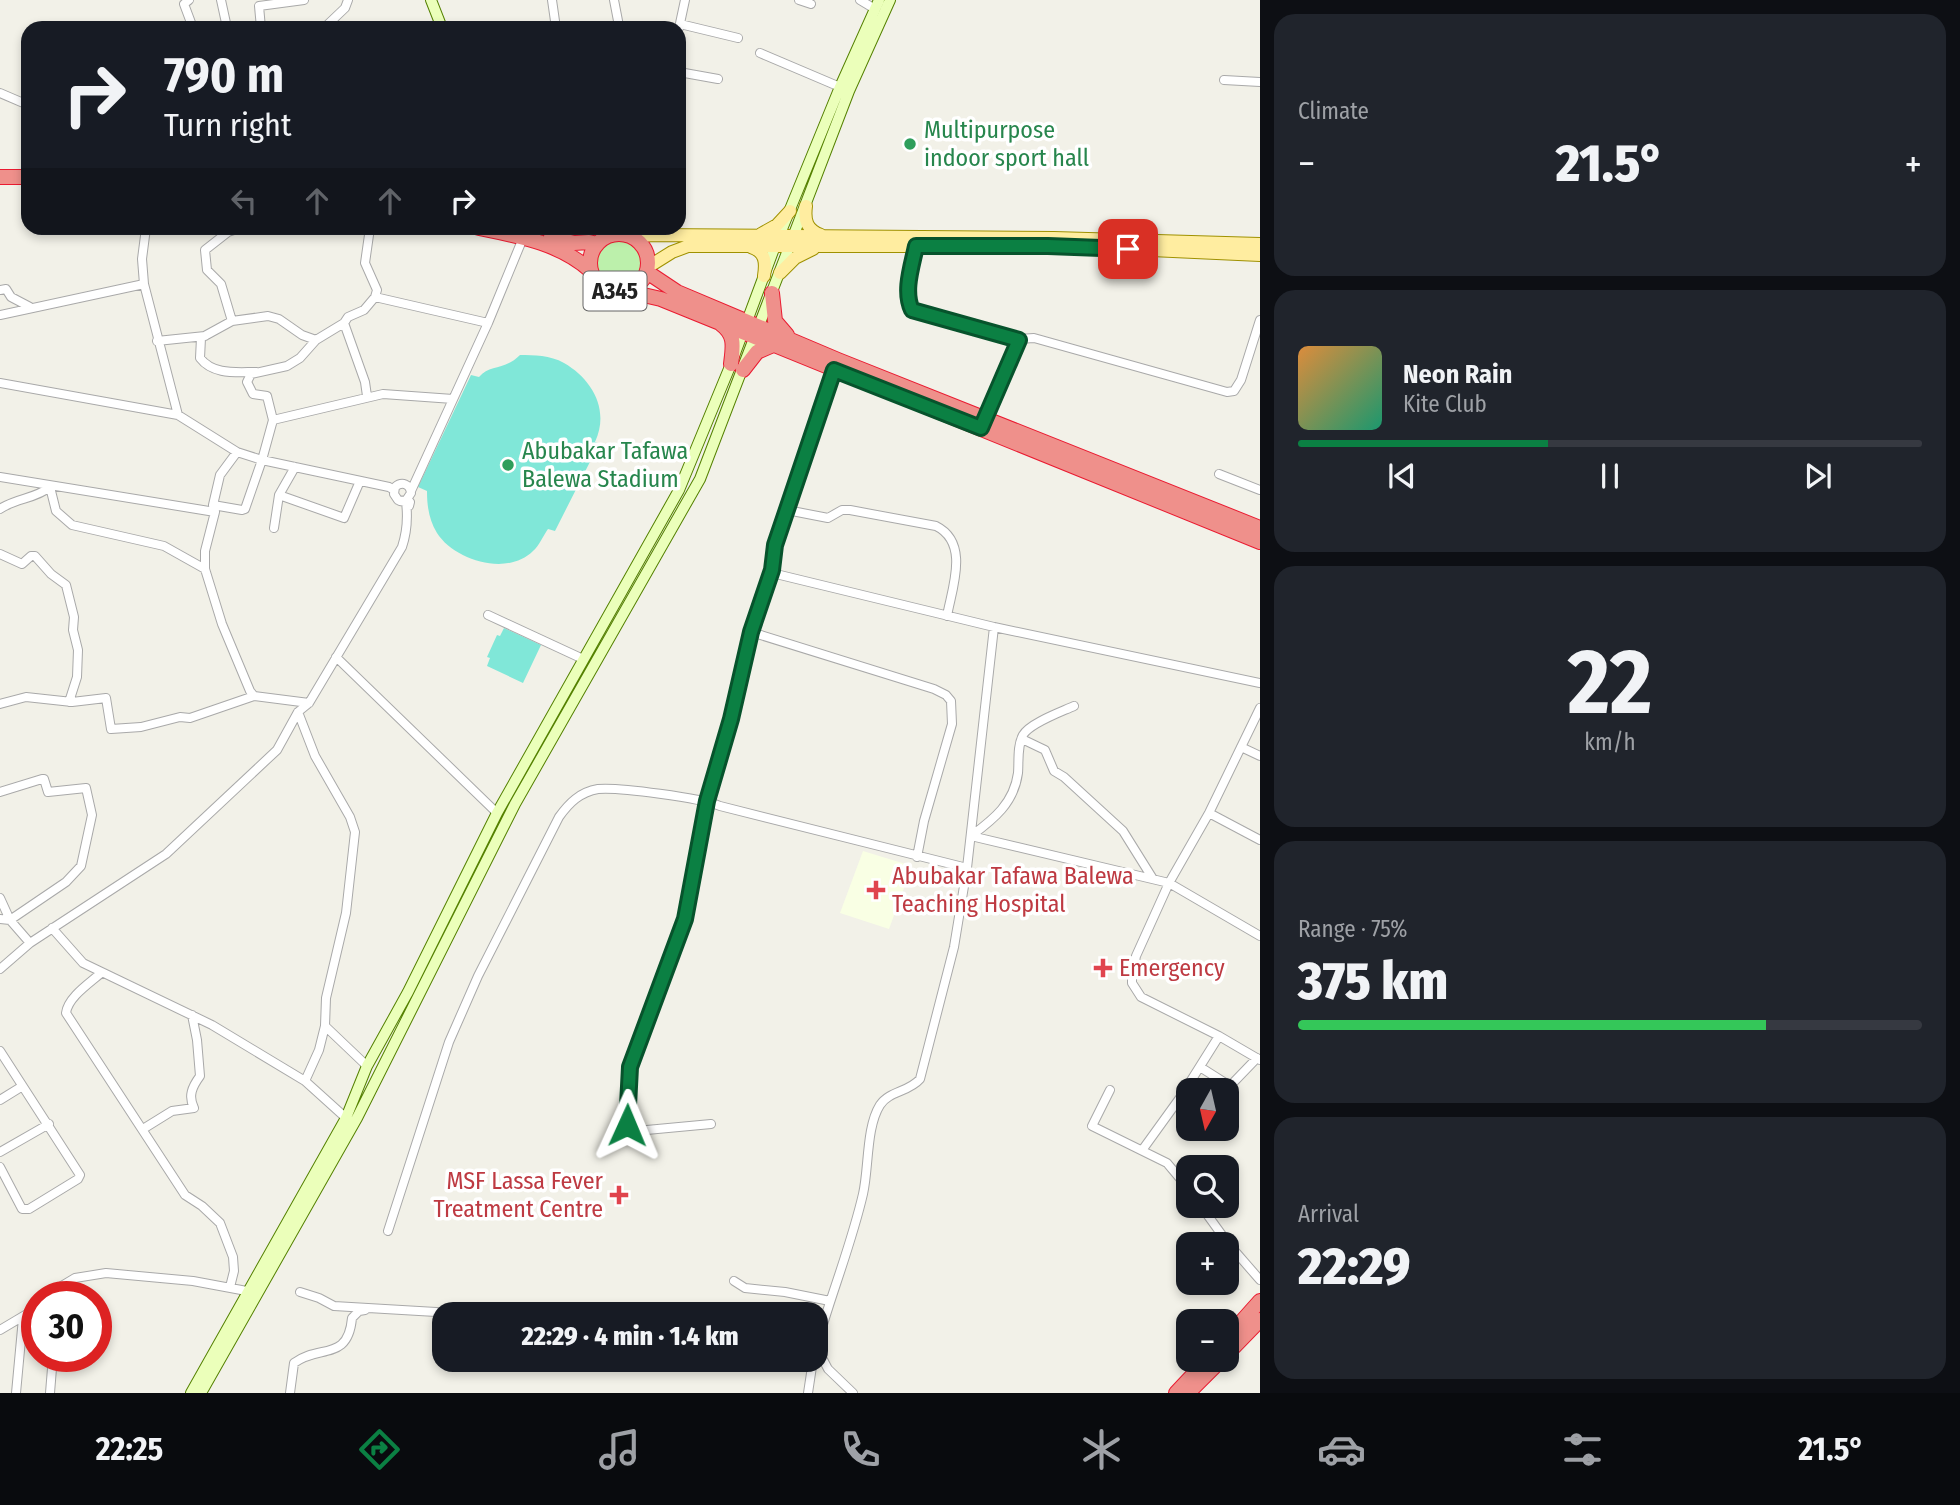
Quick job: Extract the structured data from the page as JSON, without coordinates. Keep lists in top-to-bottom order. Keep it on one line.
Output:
{"streets":{"highway":["A345"]},"places":{"other":["Multipurpose indoor sport hall","Abubakar Tafawa Balewa Stadium"],"health":["Abubakar Tafawa Balewa Teaching Hospital","Emergency","MSF Lassa Fever Treatment Centre"]},"north":"bottom","page":{"tile":["Climate",["22","km/h"],["Range · 75%","375 km"],["Arrival","22:29"]],"turn":["790 m","Turn right"],"heat":["−","21.5°","+"],"song":["Neon Rain","Kite Club"],"map_buttons":["+","−"],"limit":"30","trip":"22:29 · 4 min · 1.4 km","tabs":["22:25","21.5°"]}}
